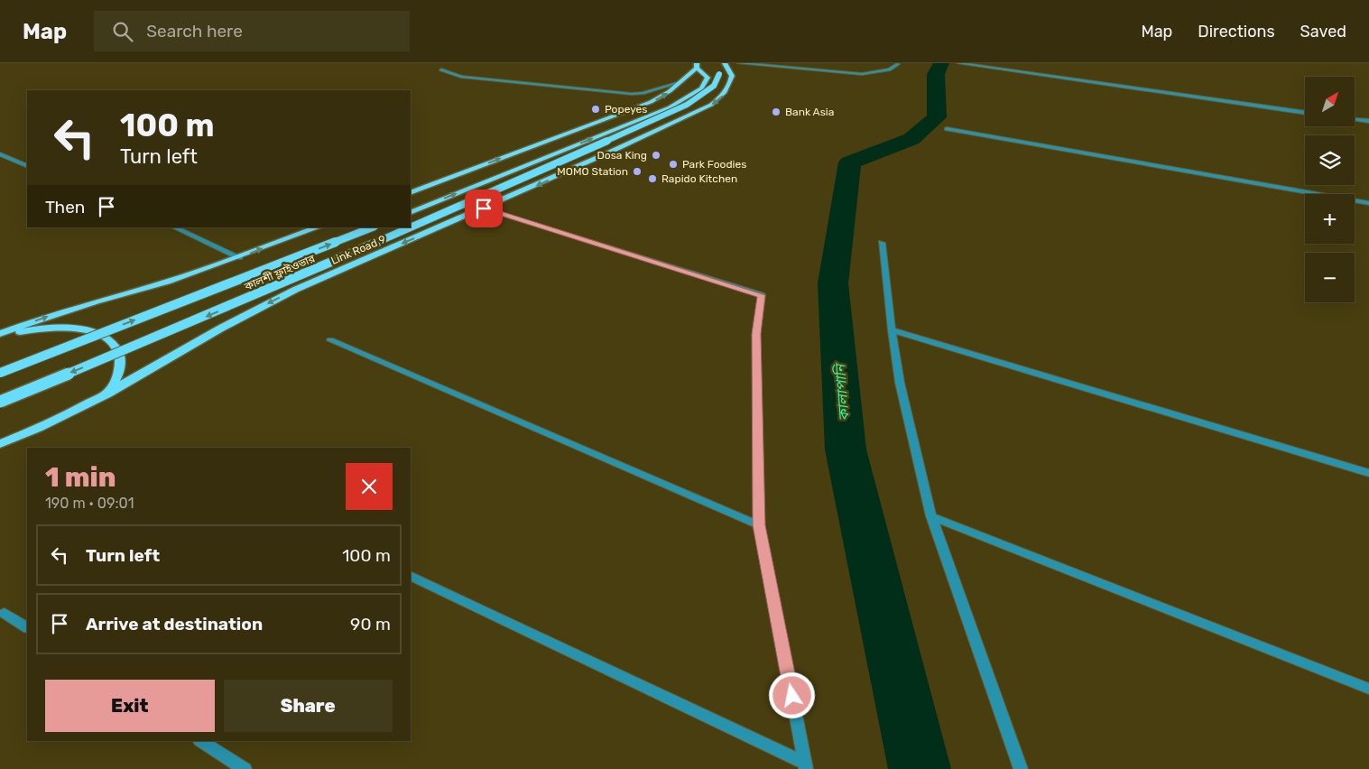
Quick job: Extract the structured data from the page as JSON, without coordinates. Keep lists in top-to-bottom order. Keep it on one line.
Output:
{"streets":{"main road":["Link Road 9","কালশী ফ্লাইওভার"]},"crossings":[["Link Road 9","কালশী ফ্লাইওভার"]],"water":["কালাপানি"],"places":["Popeyes","Bank Asia","Dosa King","Park Foodies","MOMO Station","Rapido Kitchen"],"north":"top right","page":{"header":"Map","search":"Search here","nav":["Map","Directions","Saved"],"map_buttons":["+","−"],"turn":["100 m","Turn left"],"then":"Then","heading":["1 min","190 m · 09:01"],"list":[{"name":"Turn left","value":"100 m"},{"name":"Arrive at destination","value":"90 m"}],"buttons":["Exit","Share"]}}
